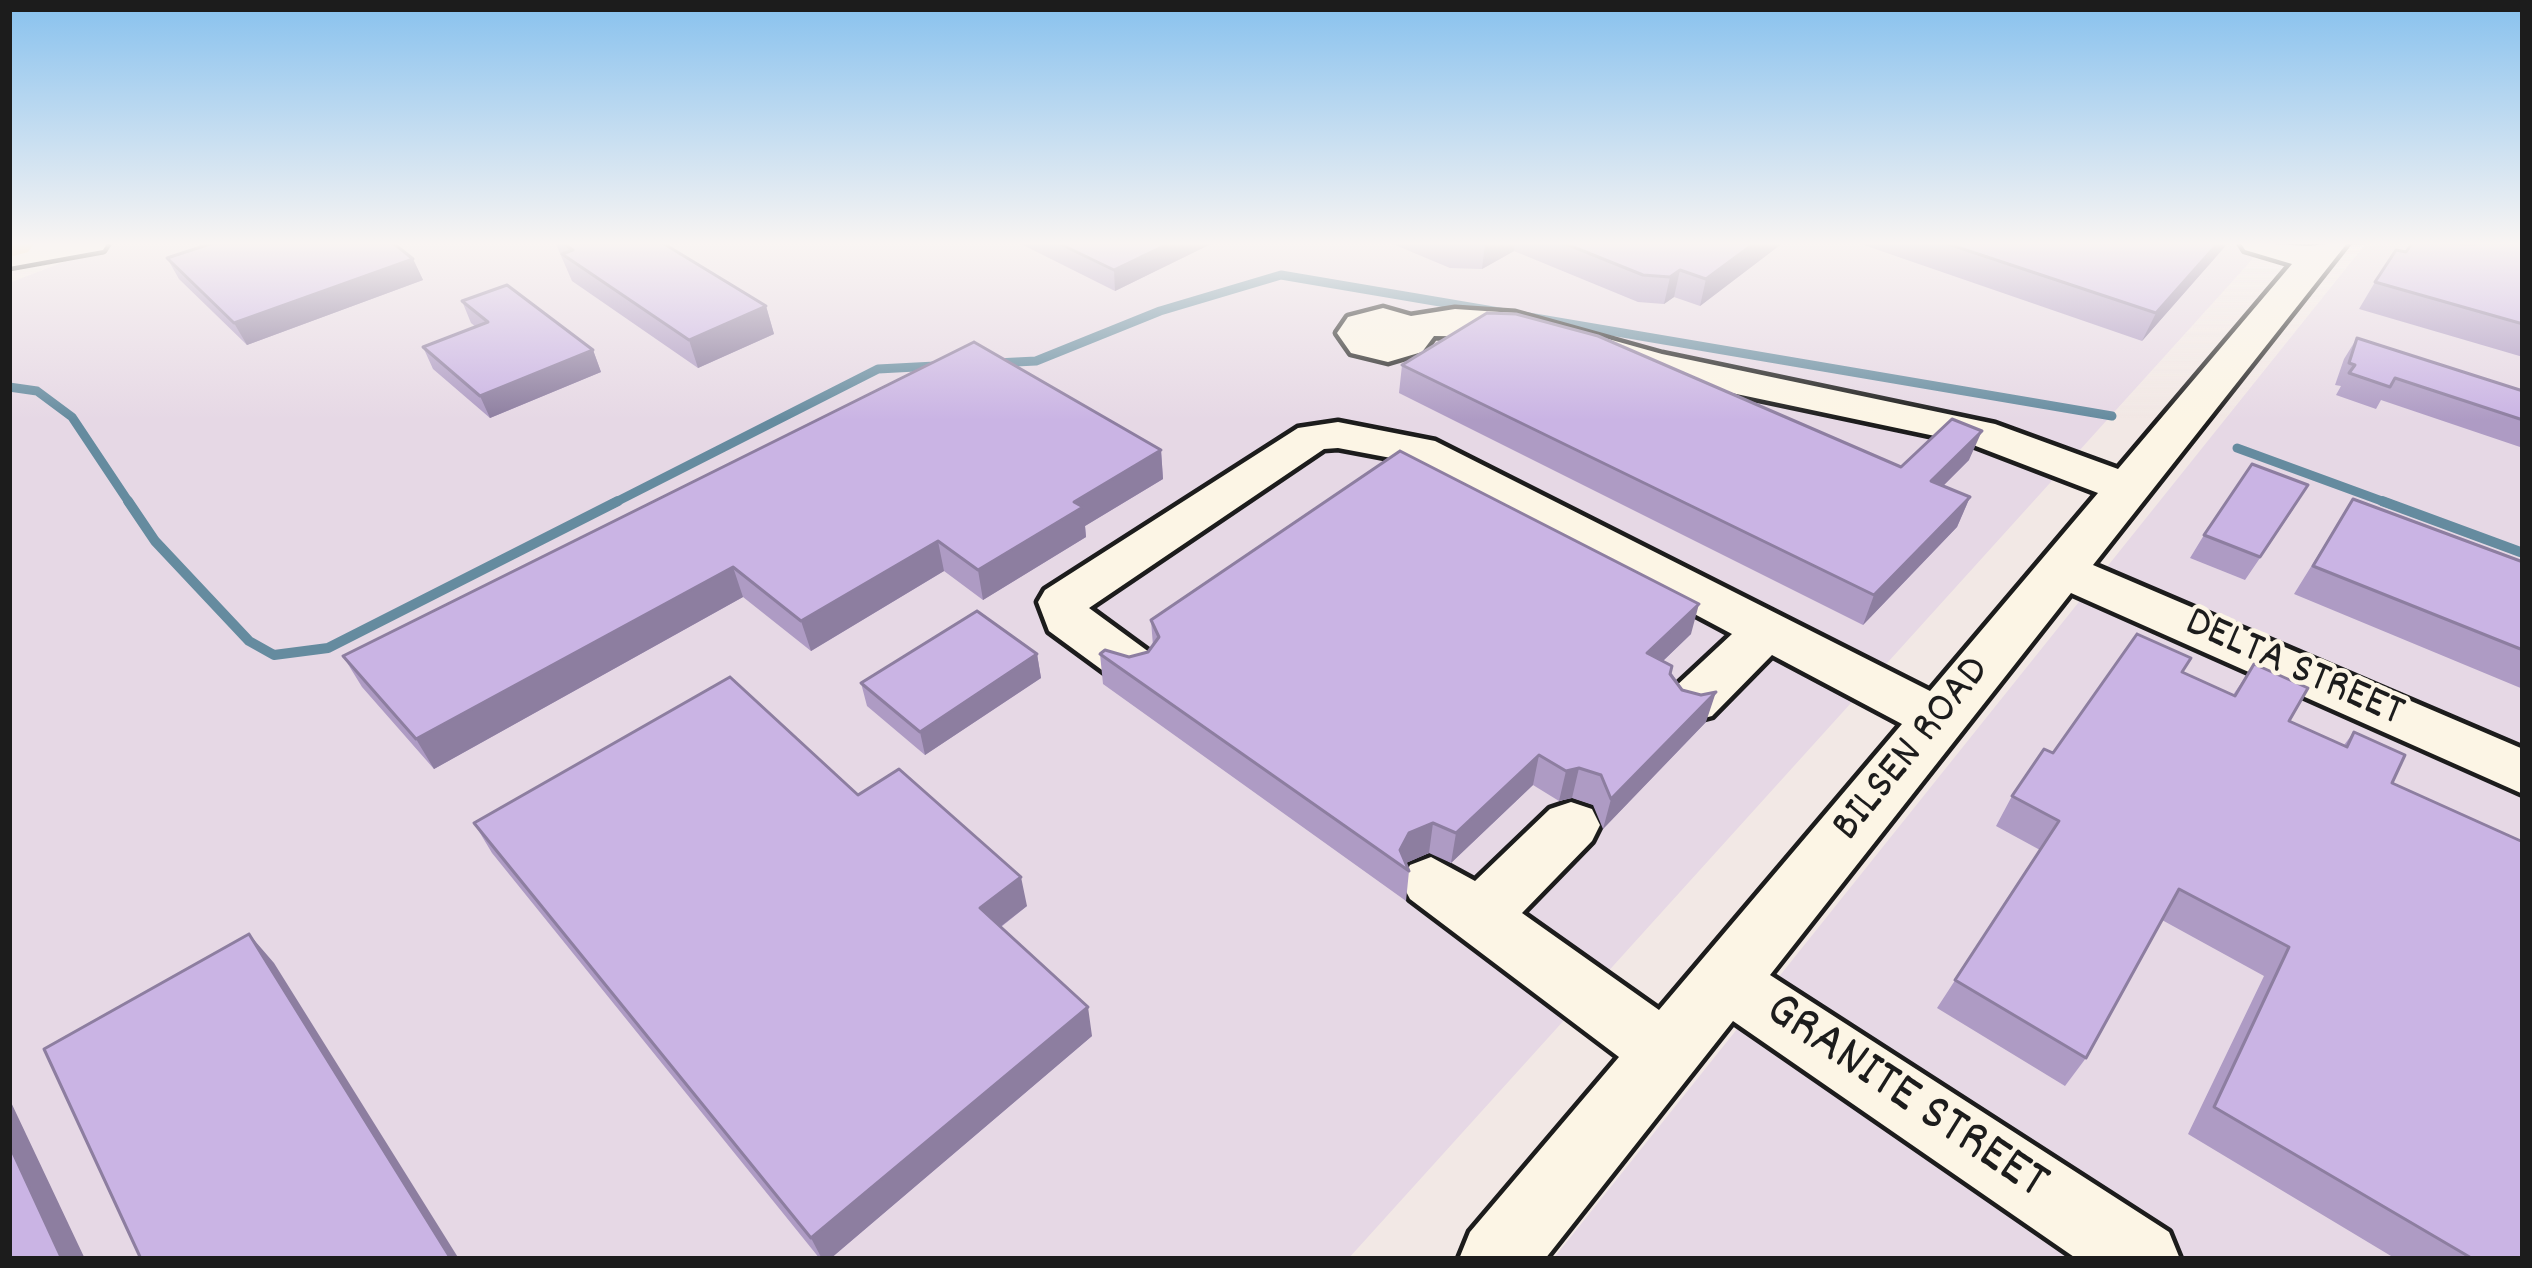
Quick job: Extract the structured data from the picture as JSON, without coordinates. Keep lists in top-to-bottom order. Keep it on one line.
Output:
{"streets":{"street":["DELTA STREET","BILSEN ROAD","GRANITE STREET"]},"crossings":[["DELTA STREET","BILSEN ROAD"],["BILSEN ROAD","GRANITE STREET"]]}
